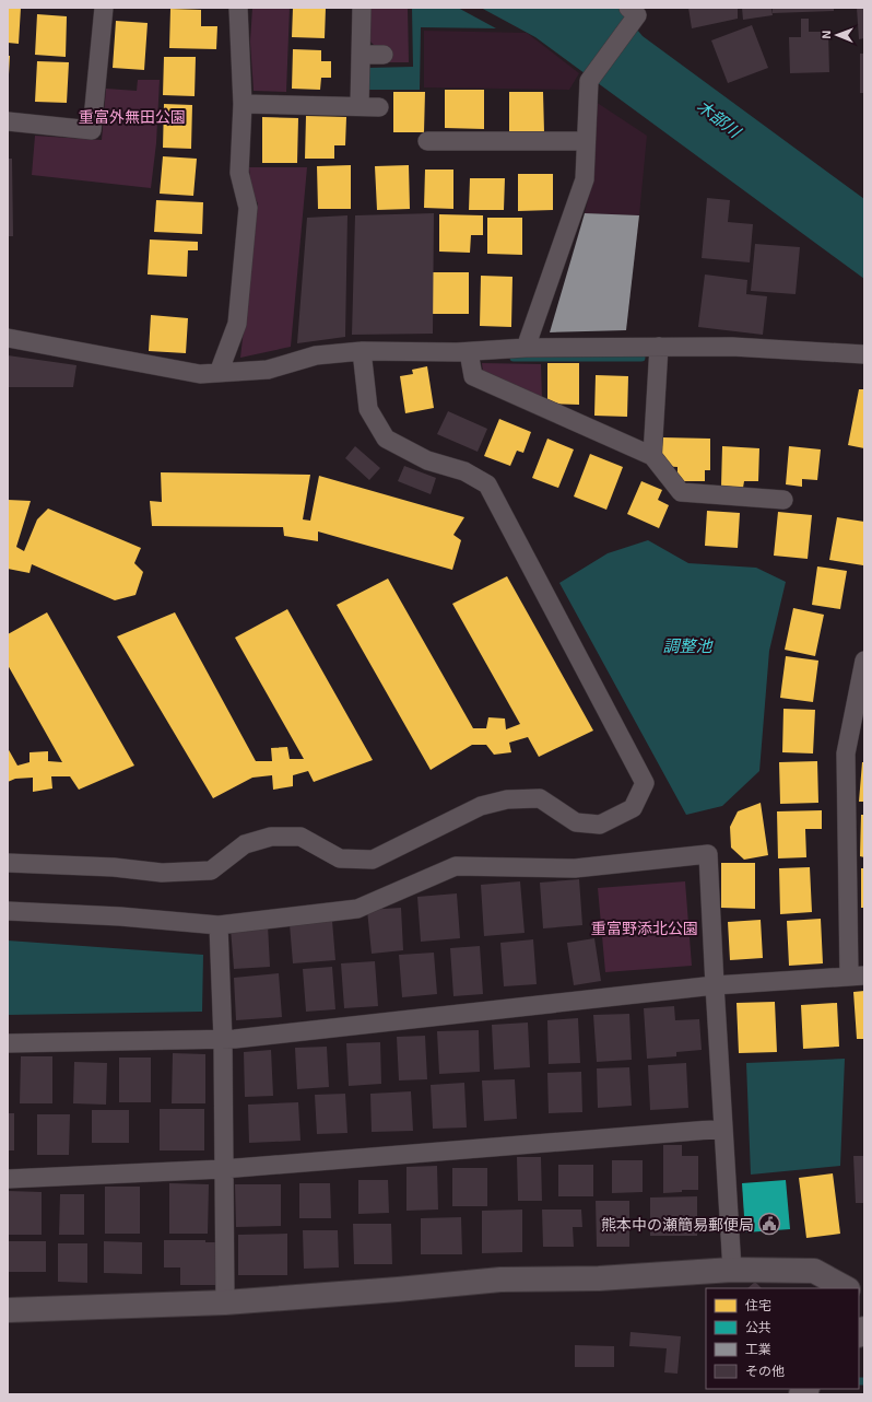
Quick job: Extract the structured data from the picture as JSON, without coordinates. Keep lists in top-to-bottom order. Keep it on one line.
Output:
{"water":["木部川","調整池"],"parks":["重富外無田公園","重富野添北公園"],"places":{"public building":["熊本中の瀬簡易郵便局"]},"legend":["住宅","公共","工業","その他"],"north":"left"}
